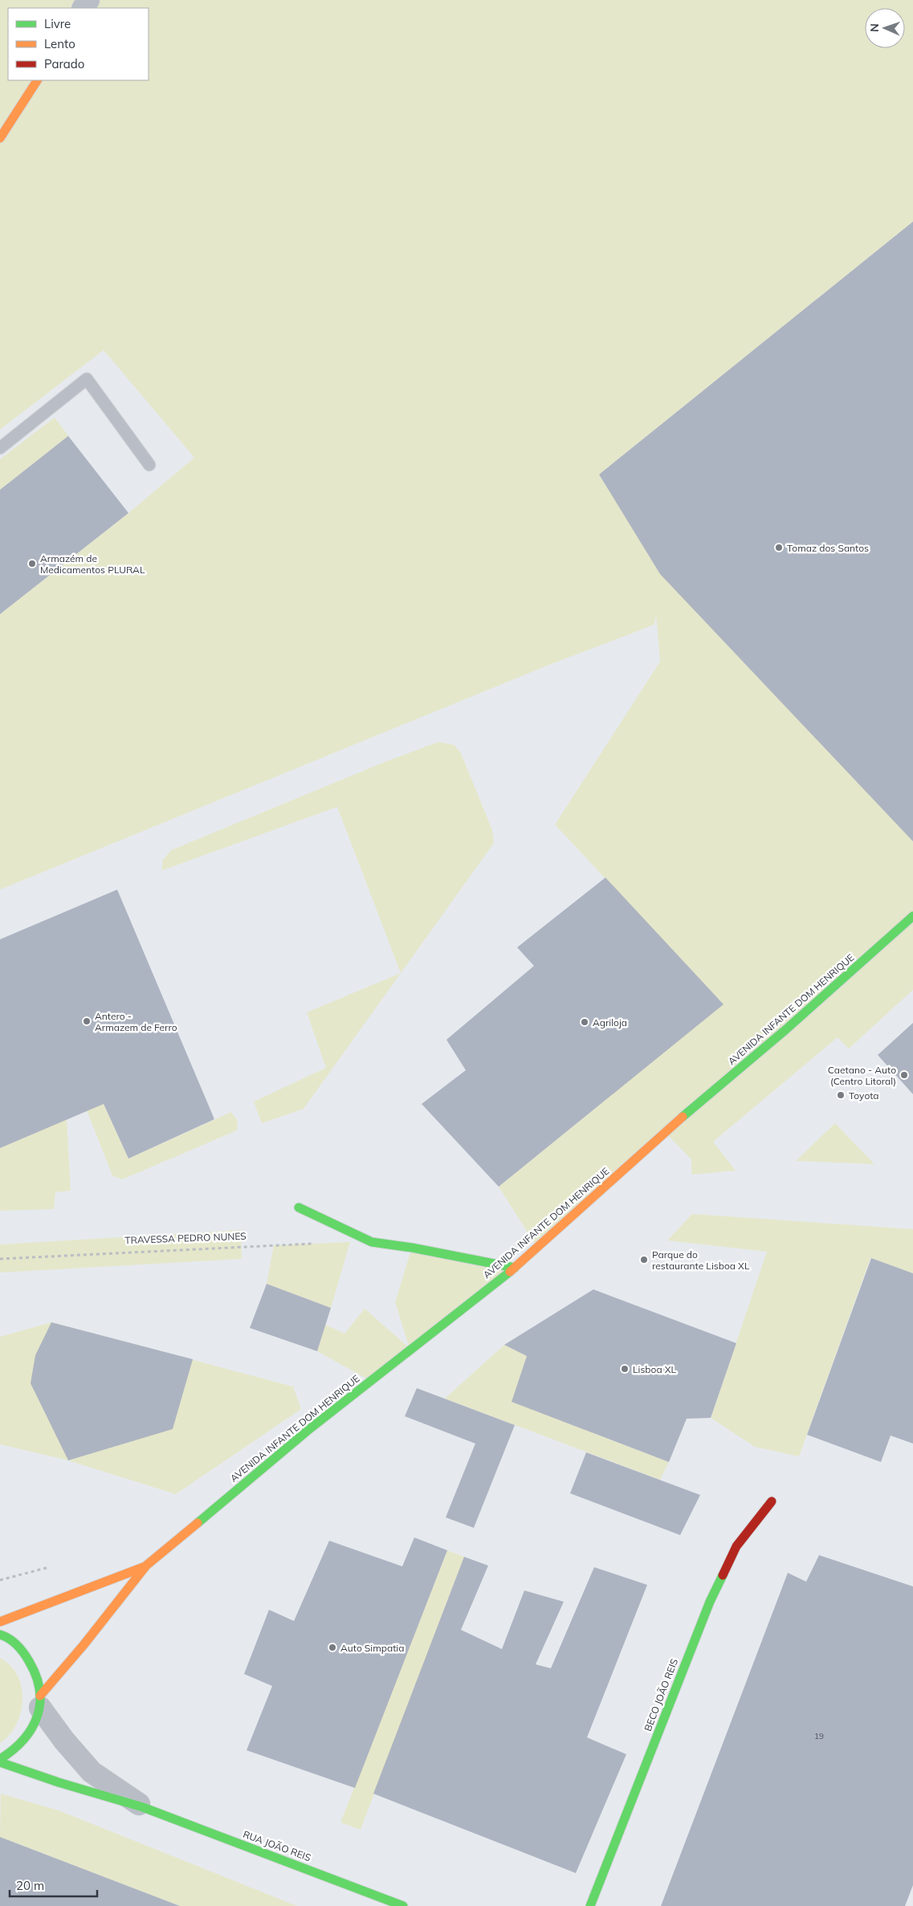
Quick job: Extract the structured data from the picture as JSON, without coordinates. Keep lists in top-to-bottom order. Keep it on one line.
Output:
{"streets":{"main road":["AVENIDA INFANTE DOM HENRIQUE","BECO JOÃO REIS","RUA JOÃO REIS"],"path":["TRAVESSA PEDRO NUNES"]},"places":["Tomaz dos Santos","Armazém de Medicamentos PLURAL","Antero - Armazem de Ferro","Agriloja","Caetano - Auto (Centro Litoral)","Toyota","Parque do restaurante Lisboa XL","Lisboa XL","Auto Simpatia"],"house_numbers":["19"],"legend":["Livre","Lento","Parado"],"scale_bar":"20 m","north":"left"}
